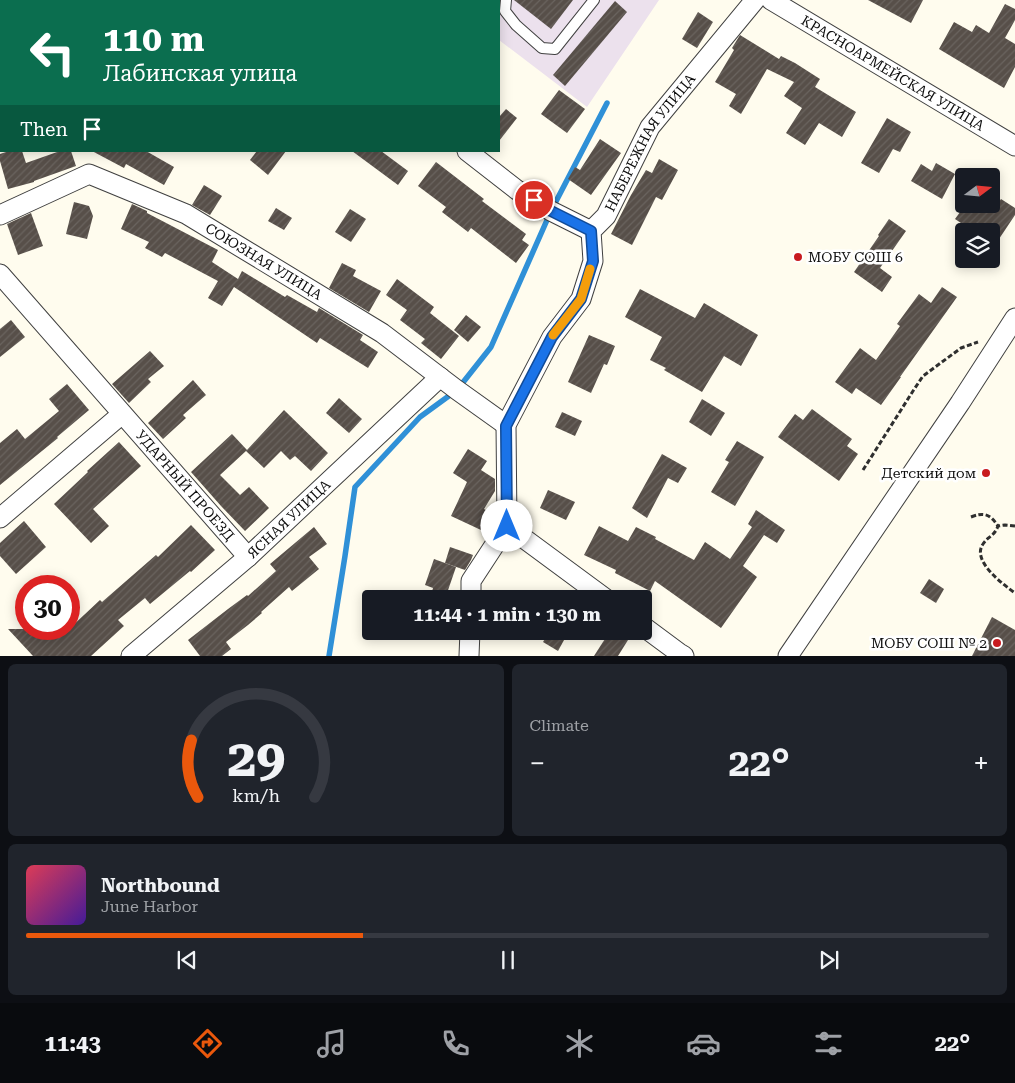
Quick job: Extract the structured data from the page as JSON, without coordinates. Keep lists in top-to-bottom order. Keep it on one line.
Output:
{"streets":{"street":["КРАСНОАРМЕЙСКАЯ УЛИЦА","НАБЕРЕЖНАЯ УЛИЦА","СОЮЗНАЯ УЛИЦА","УДАРНЫЙ ПРОЕЗД","ЯСНАЯ УЛИЦА"]},"crossings":[["КРАСНОАРМЕЙСКАЯ УЛИЦА","НАБЕРЕЖНАЯ УЛИЦА"],["СОЮЗНАЯ УЛИЦА","ЯСНАЯ УЛИЦА"],["УДАРНЫЙ ПРОЕЗД","ЯСНАЯ УЛИЦА"]],"places":["МОБУ СОШ 6","Детский дом","МОБУ СОШ № 2"],"north":"right","page":{"turn":["110 m","Лабинская улица"],"then":"Then","limit":"30","trip":"11:44 · 1 min · 130 m","tile":"Climate","heat":["−","22°","+"],"song":["Northbound","June Harbor"],"tabs":["11:43","22°"],"gauge":["29","km/h"]}}
